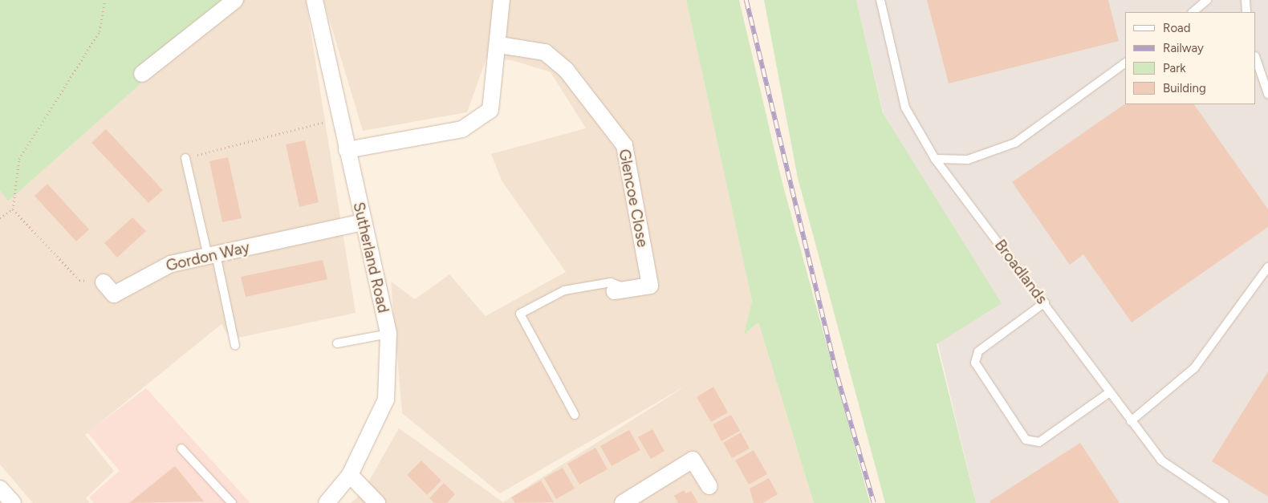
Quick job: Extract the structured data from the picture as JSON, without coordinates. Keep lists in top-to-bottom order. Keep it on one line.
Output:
{"streets":{"street":["Glencoe Close","Gordon Way","Sutherland Road"],"lane":["Broadlands"]},"crossings":[["Gordon Way","Sutherland Road"]],"legend":["Road","Railway","Park","Building"]}
